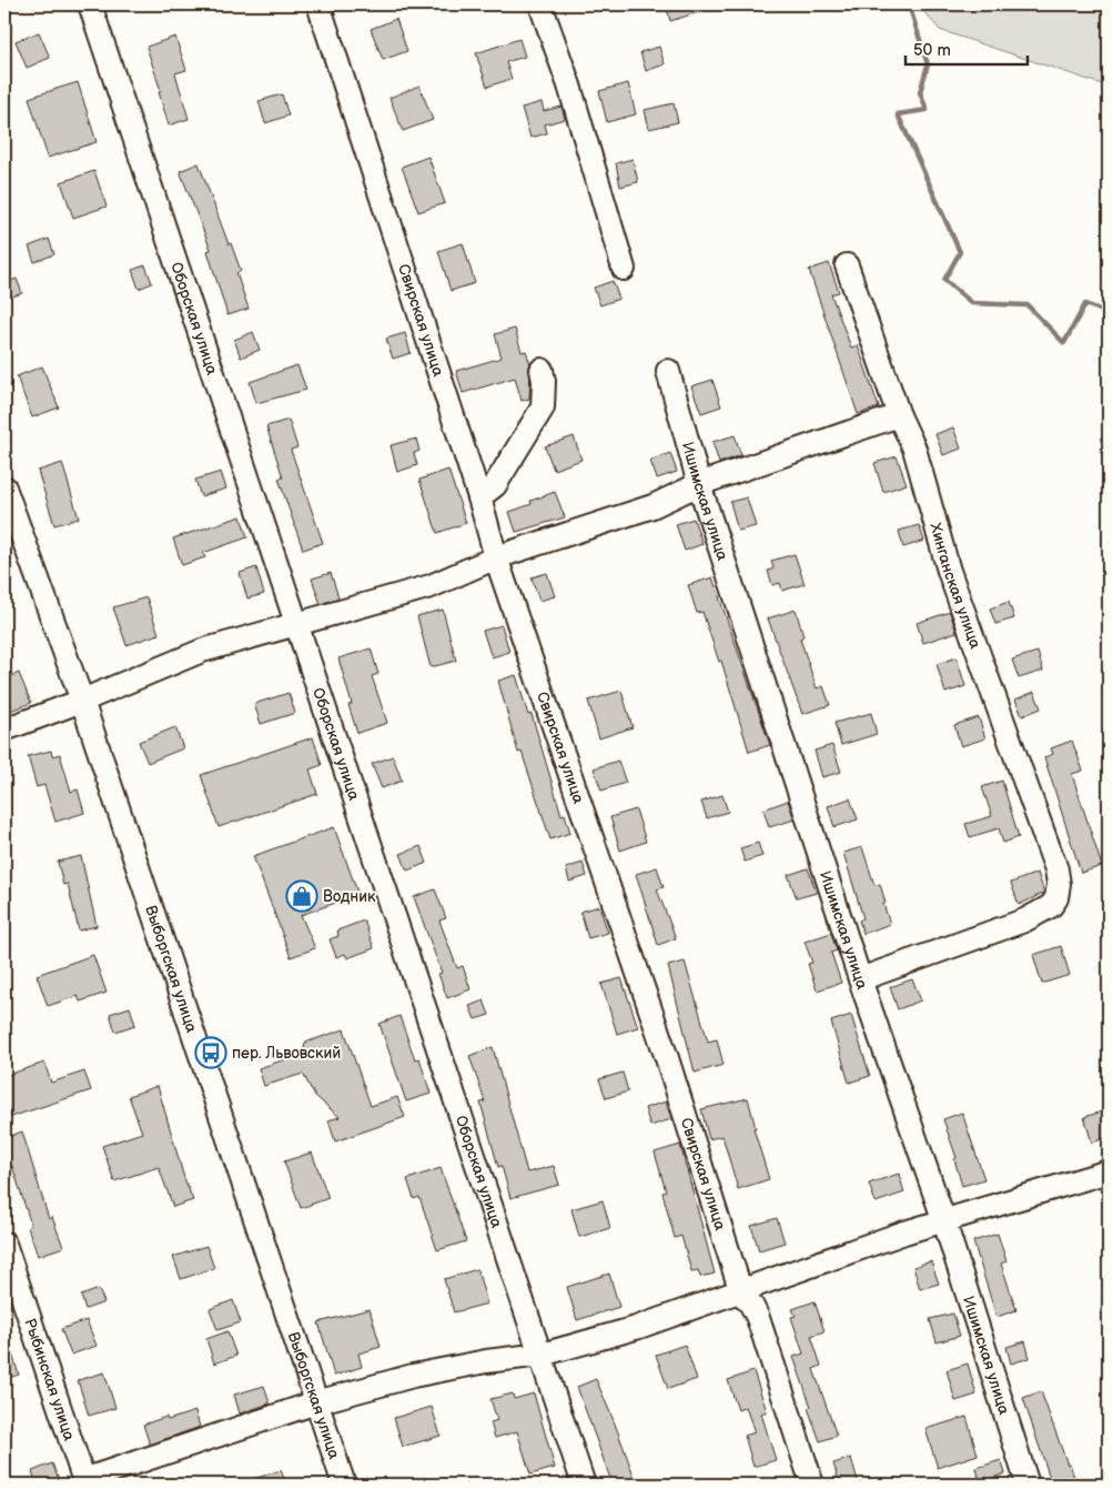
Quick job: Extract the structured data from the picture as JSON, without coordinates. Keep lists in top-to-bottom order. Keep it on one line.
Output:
{"streets":{"street":["Оборская улица","Свирская улица","Ишимская улица","Хинганская улица","Выборгская улица","Рыбинская улица"]},"crossings":[["Ишимская улица","Хинганская улица"]],"places":{"shop":["Водник"],"bus stop":["пер. Львовский"]},"scale_bar":"50 m"}
